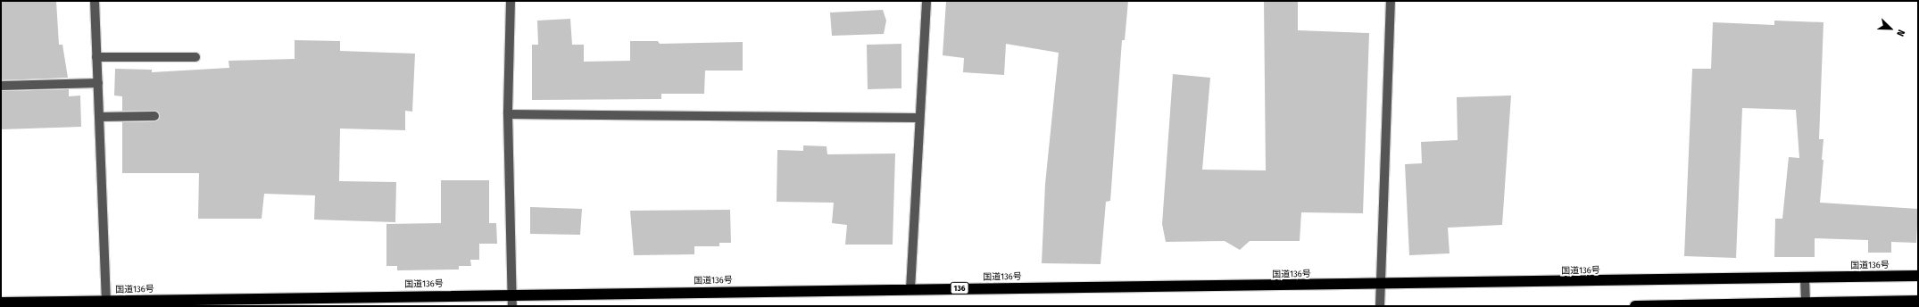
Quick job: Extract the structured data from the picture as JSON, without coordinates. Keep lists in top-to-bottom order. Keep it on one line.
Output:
{"streets":{"highway":["国道136号","136"]},"north":"bottom right"}
